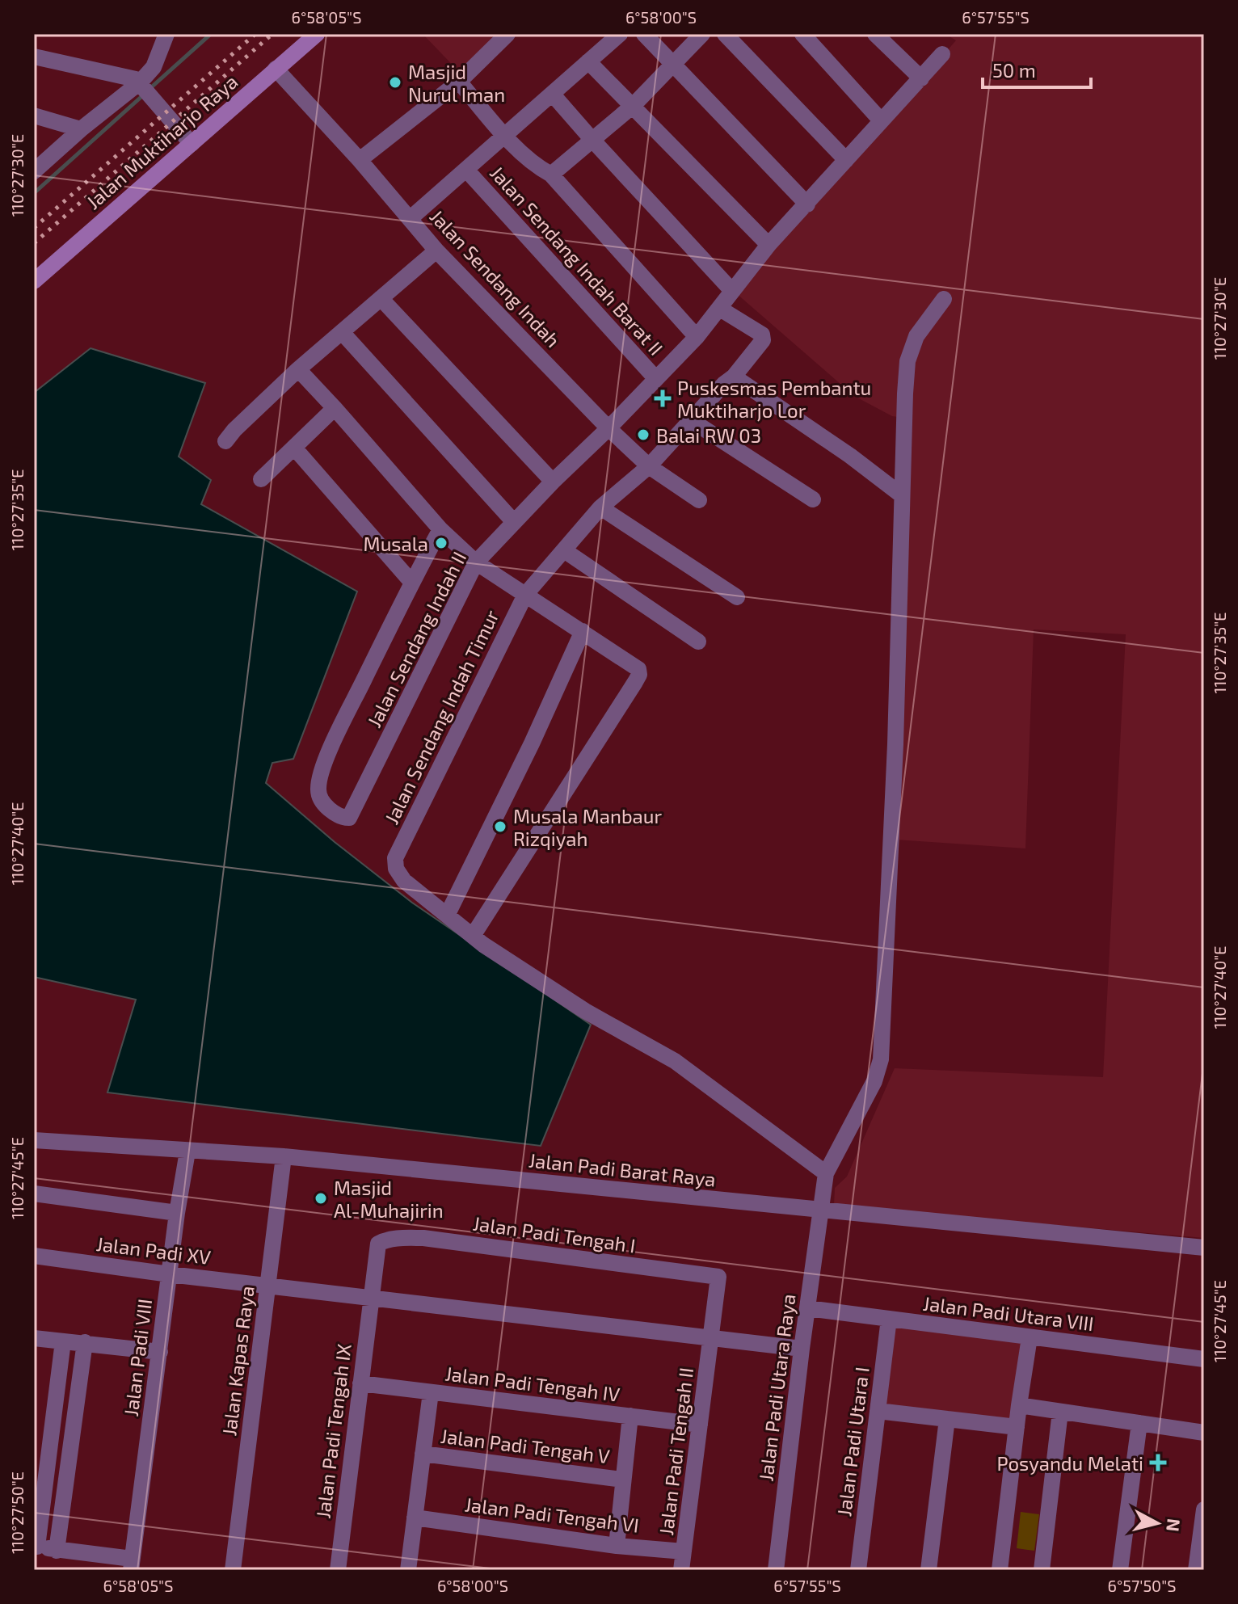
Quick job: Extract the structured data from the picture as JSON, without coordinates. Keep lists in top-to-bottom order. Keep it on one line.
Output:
{"streets":{"street":["Jalan Muktiharjo Raya","Jalan Sendang Indah Barat II","Jalan Sendang Indah","Jalan Sendang Indah II","Jalan Sendang Indah Timur","Jalan Padi Barat Raya","Jalan Padi Tengah I","Jalan Padi XV","Jalan Padi Utara VIII","Jalan Padi VIII","Jalan Kapas Raya","Jalan Padi Tengah IV","Jalan Padi Utara Raya","Jalan Padi Tengah IX","Jalan Padi Utara I","Jalan Padi Tengah V","Jalan Padi Tengah II","Jalan Padi Tengah VI"]},"crossings":[["Jalan Muktiharjo Raya","Jalan Sendang Indah"],["Jalan Sendang Indah Barat II","Jalan Sendang Indah II"],["Jalan Sendang Indah","Jalan Sendang Indah II"],["Jalan Sendang Indah","Jalan Sendang Indah Timur"],["Jalan Sendang Indah II","Jalan Sendang Indah Timur"],["Jalan Padi Barat Raya","Jalan Padi VIII"],["Jalan Padi Barat Raya","Jalan Kapas Raya"],["Jalan Padi Barat Raya","Jalan Padi Utara Raya"],["Jalan Padi Tengah I","Jalan Padi Tengah IX"],["Jalan Padi Tengah I","Jalan Padi Tengah II"],["Jalan Padi XV","Jalan Padi VIII"],["Jalan Padi XV","Jalan Kapas Raya"],["Jalan Padi Utara VIII","Jalan Padi Utara Raya"],["Jalan Padi Utara VIII","Jalan Padi Utara I"],["Jalan Padi Tengah IV","Jalan Padi Tengah IX"],["Jalan Padi Tengah IV","Jalan Padi Tengah II"],["Jalan Padi Tengah II","Jalan Padi Tengah VI"]],"places":{"other":["Masjid Nurul Iman","Balai RW 03","Musala","Musala Manbaur Rizqiyah","Masjid Al-Muhajirin"],"health":["Puskesmas Pembantu Muktiharjo Lor","Posyandu Melati"]},"scale_bar":"50 m","north":"right","coordinates":["6°58'05\"S","6°58'00\"S","6°57'55\"S","110°27'30\"E","110°27'35\"E","110°27'40\"E","110°27'45\"E","110°27'50\"E","6°57'50\"S"]}
